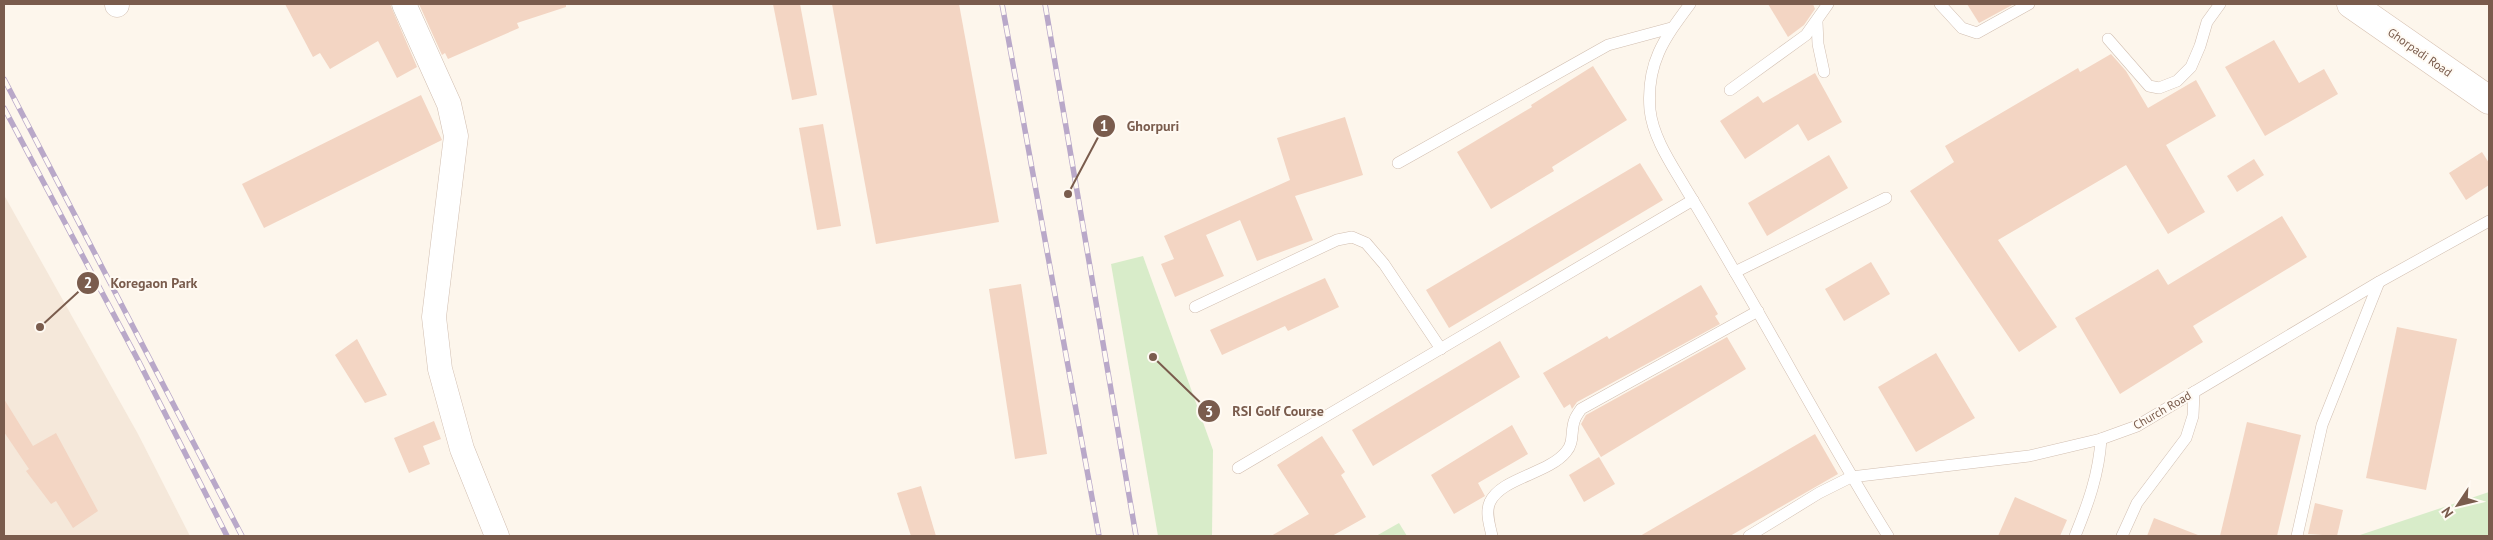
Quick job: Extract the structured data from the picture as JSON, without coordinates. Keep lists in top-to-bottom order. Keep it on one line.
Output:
{"streets":{"main road":["Ghorpadi Road"],"lane":["Church Road"]},"places":["Ghorpuri","Koregaon Park","RSI Golf Course"],"north":"bottom left"}
